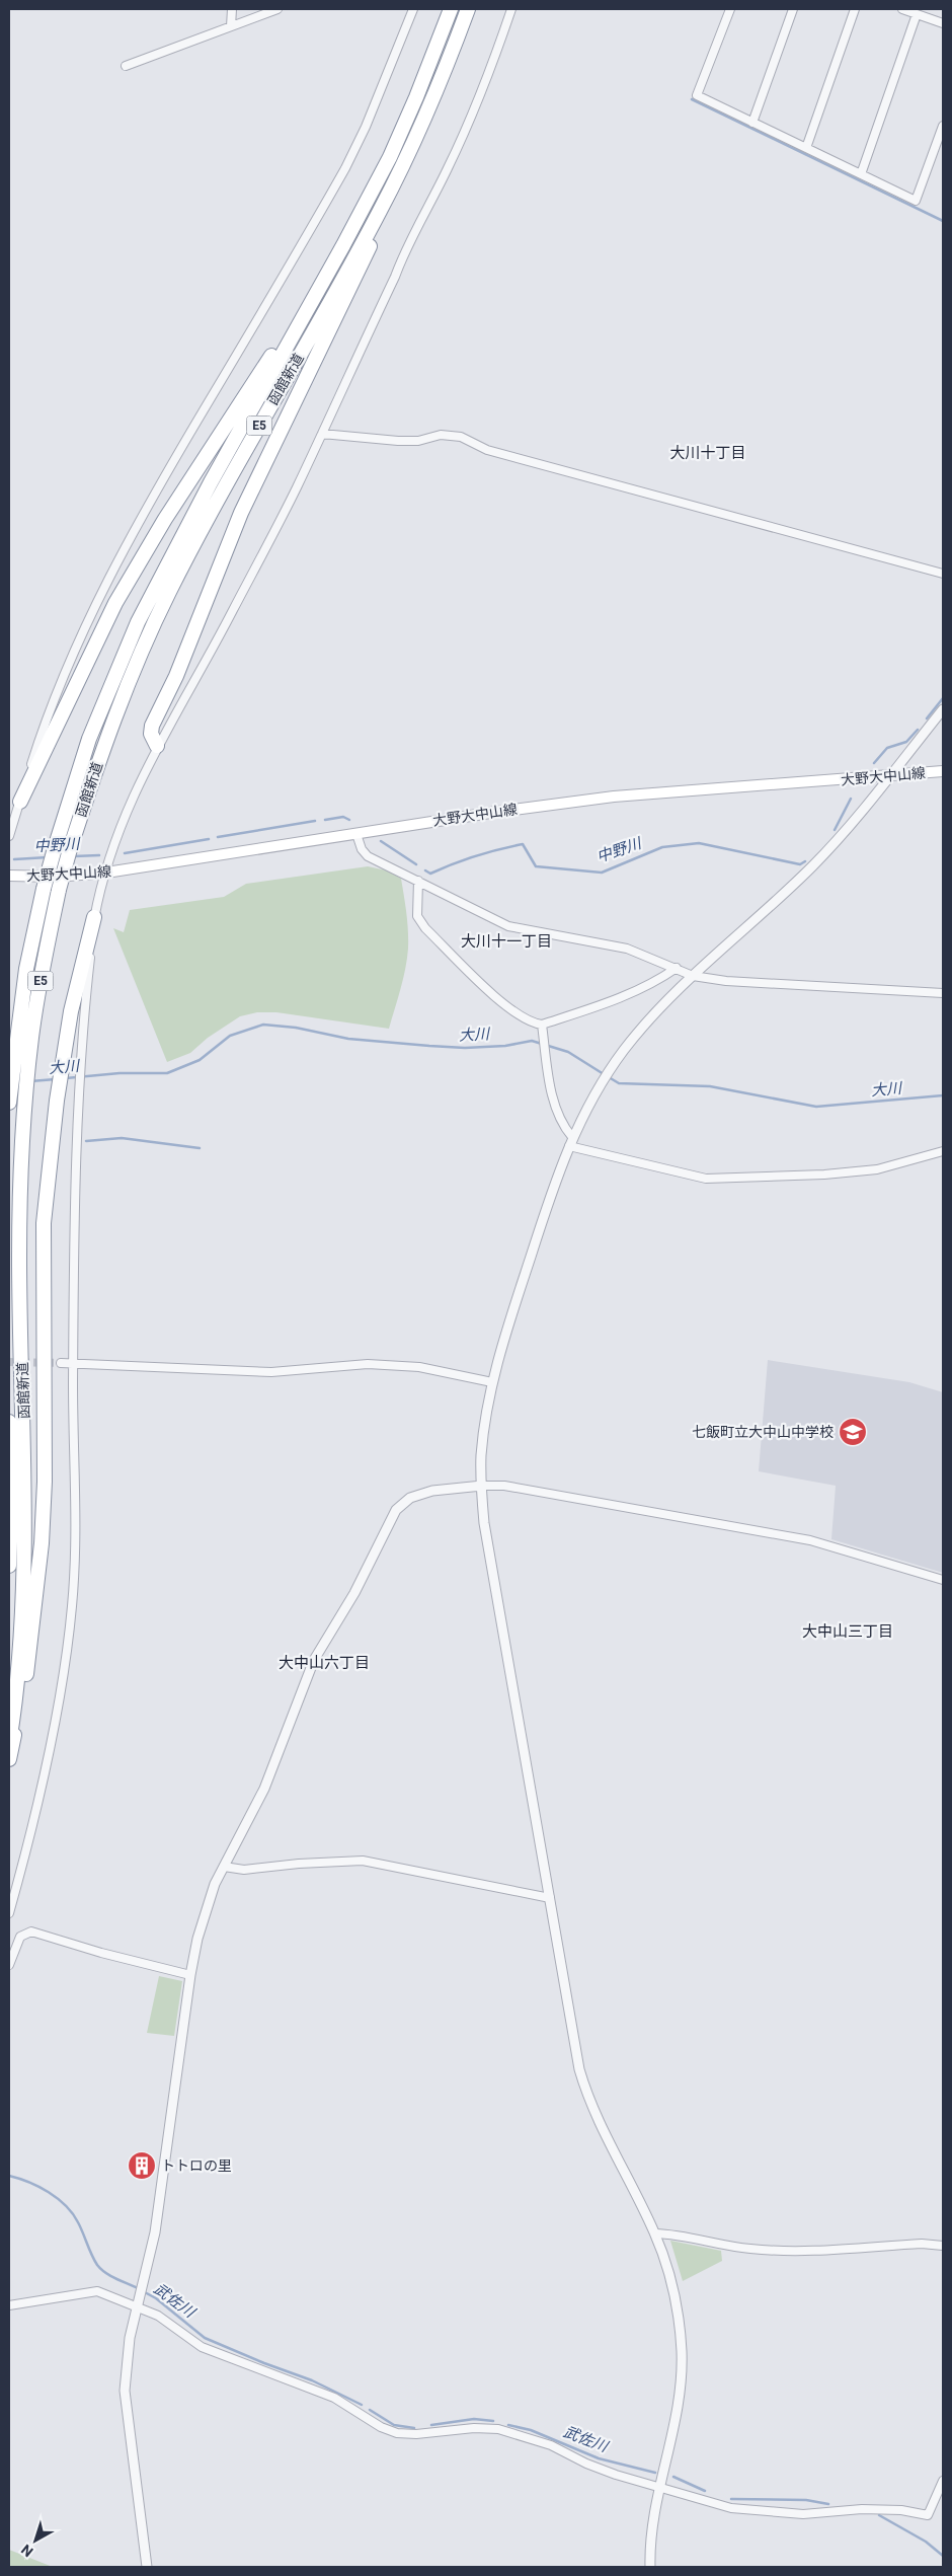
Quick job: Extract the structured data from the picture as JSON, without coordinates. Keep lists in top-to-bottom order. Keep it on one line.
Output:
{"streets":{"highway":["函館新道","E5"],"main road":["大野大中山線"]},"districts":["大川十丁目","大川十一丁目","大中山三丁目","大中山六丁目"],"water":["中野川","大川","武佐川"],"places":{"school or university":["七飯町立大中山中学校"],"building":["トトロの里"]},"north":"bottom left"}
